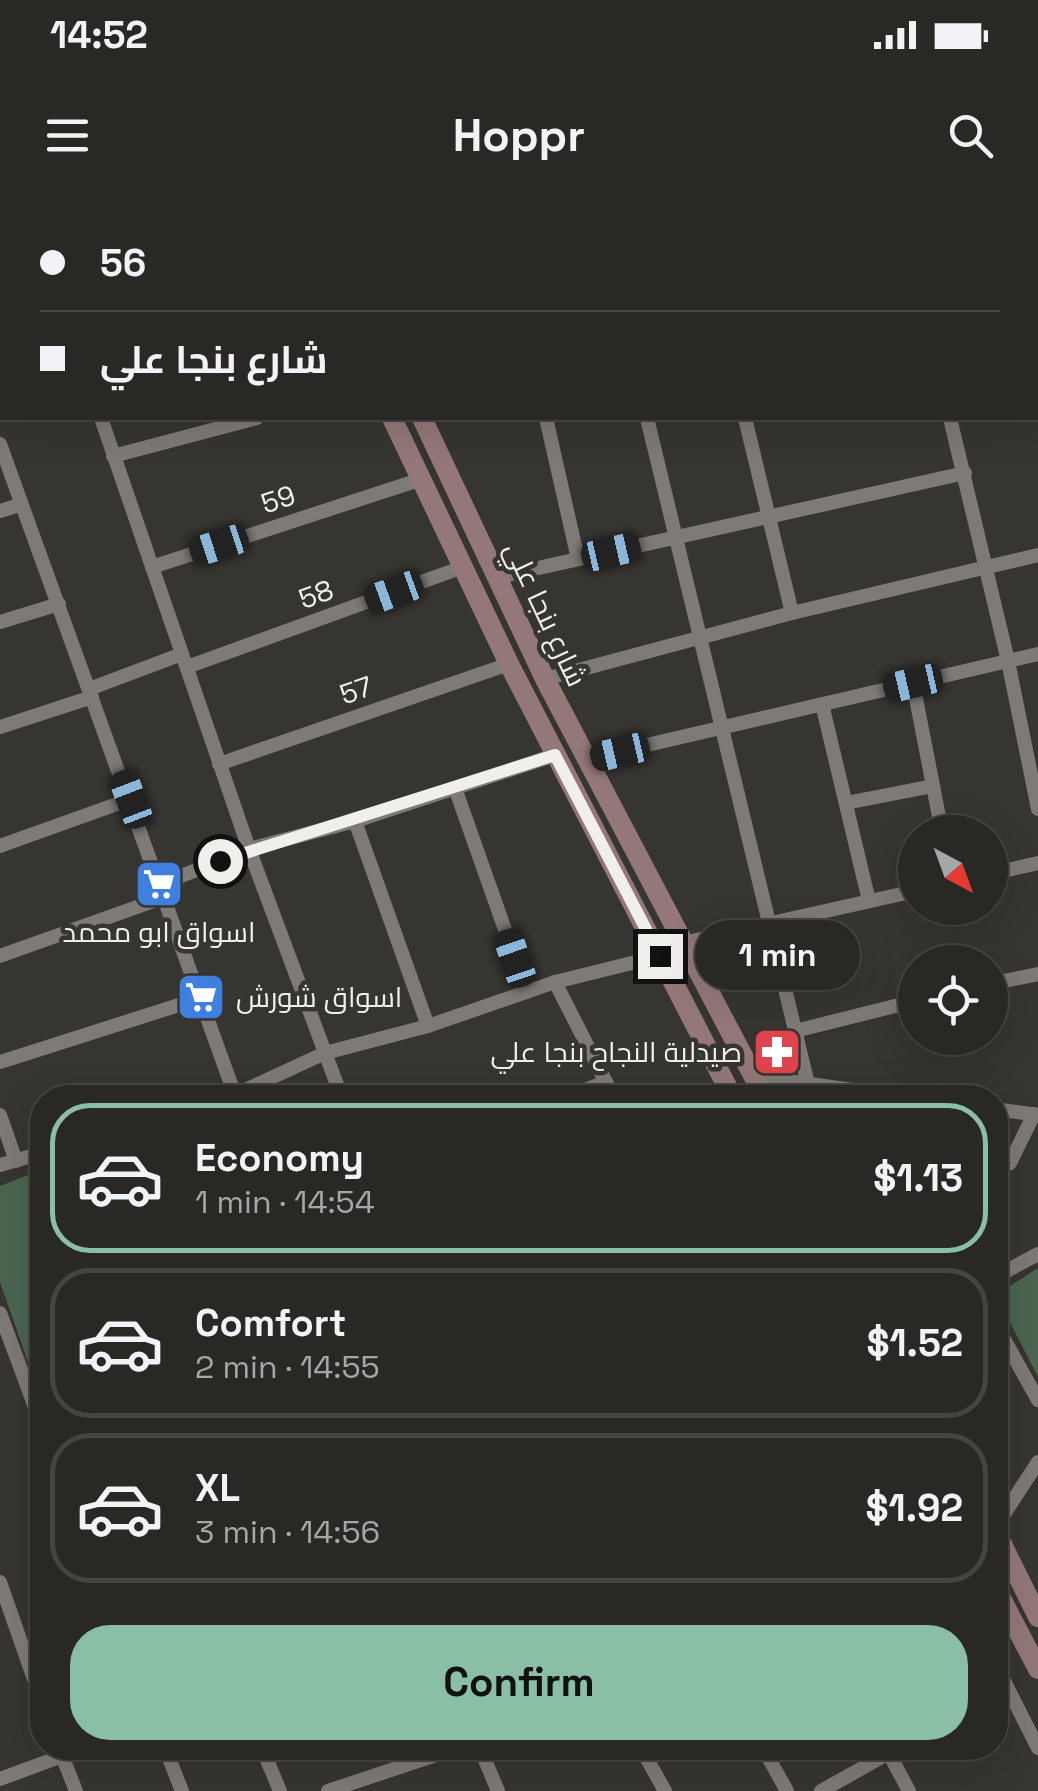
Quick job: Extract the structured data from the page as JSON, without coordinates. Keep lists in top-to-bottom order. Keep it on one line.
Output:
{"streets":{"main road":["شارع بنجا علي"],"street":["59","58","57"]},"crossings":[["59","شارع بنجا علي"],["58","شارع بنجا علي"],["شارع بنجا علي","57"]],"places":{"supermarket":["اسواق ابو محمد","اسواق شورش"],"pharmacy":["صيدلية النجاح بنجا علي"]},"north":"bottom right","page":{"status":"14:52","header":"Hoppr","banner":["56","شارع بنجا علي"],"bubble":"1 min","list":[{"name":"Economy","note":"1 min · 14:54","value":"$1.13"},{"name":"Comfort","note":"2 min · 14:55","value":"$1.52"},{"name":"XL","note":"3 min · 14:56","value":"$1.92"}],"buttons":"Confirm"}}
